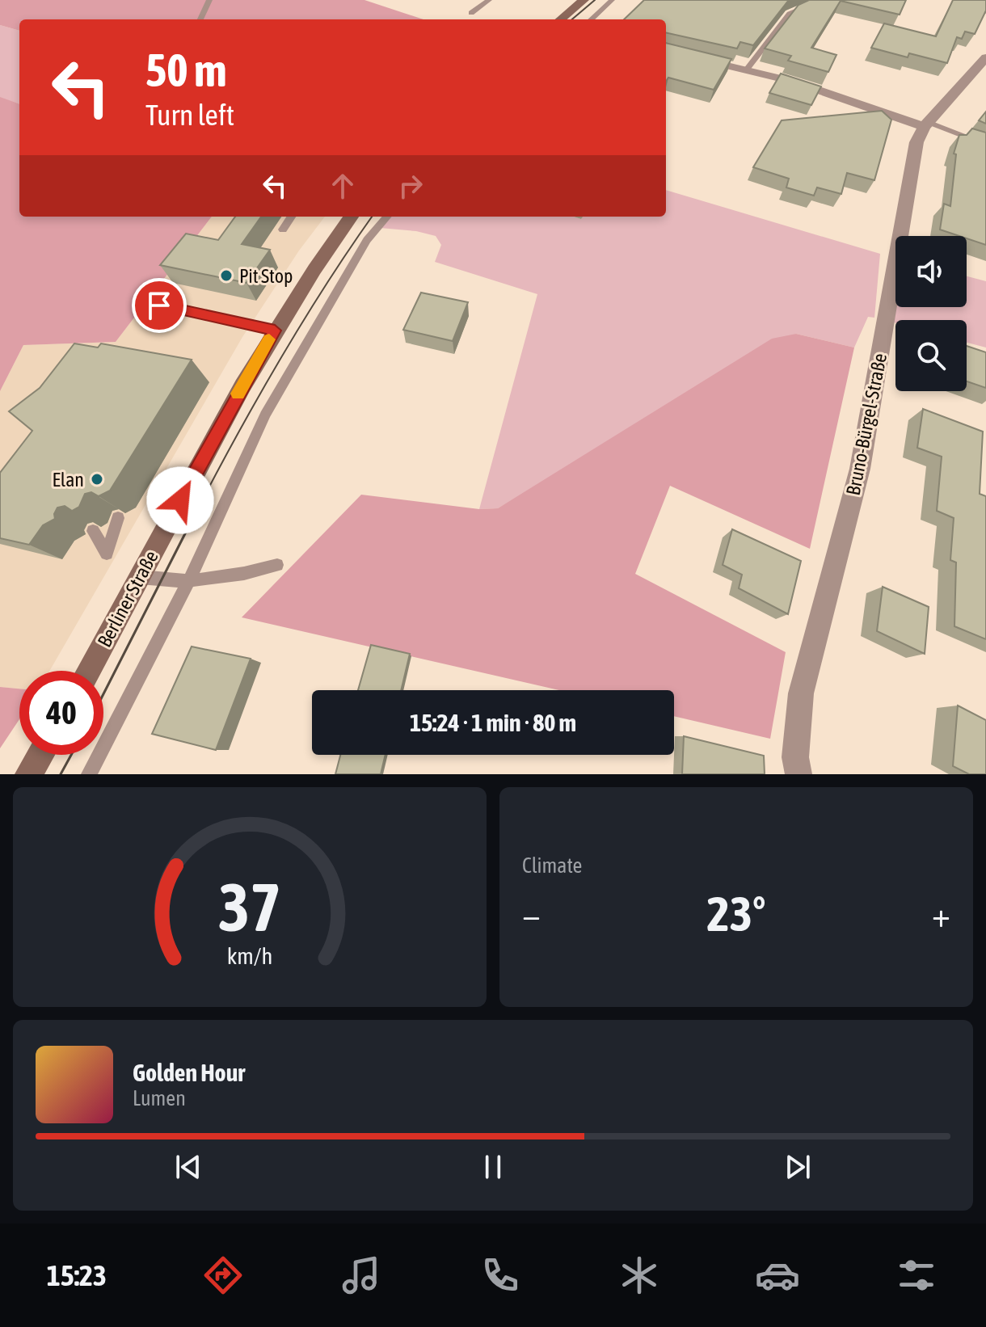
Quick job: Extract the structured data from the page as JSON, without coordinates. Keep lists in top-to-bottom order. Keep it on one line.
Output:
{"streets":{"street":["Bruno-Bürgel-Straße","Berliner Straße"]},"places":["Pit Stop","Elan"],"page":{"turn":["50 m","Turn left"],"limit":"40","trip":"15:24 · 1 min · 80 m","tile":"Climate","heat":["−","23°","+"],"song":["Golden Hour","Lumen"],"tabs":"15:23","gauge":["37","km/h"]}}
